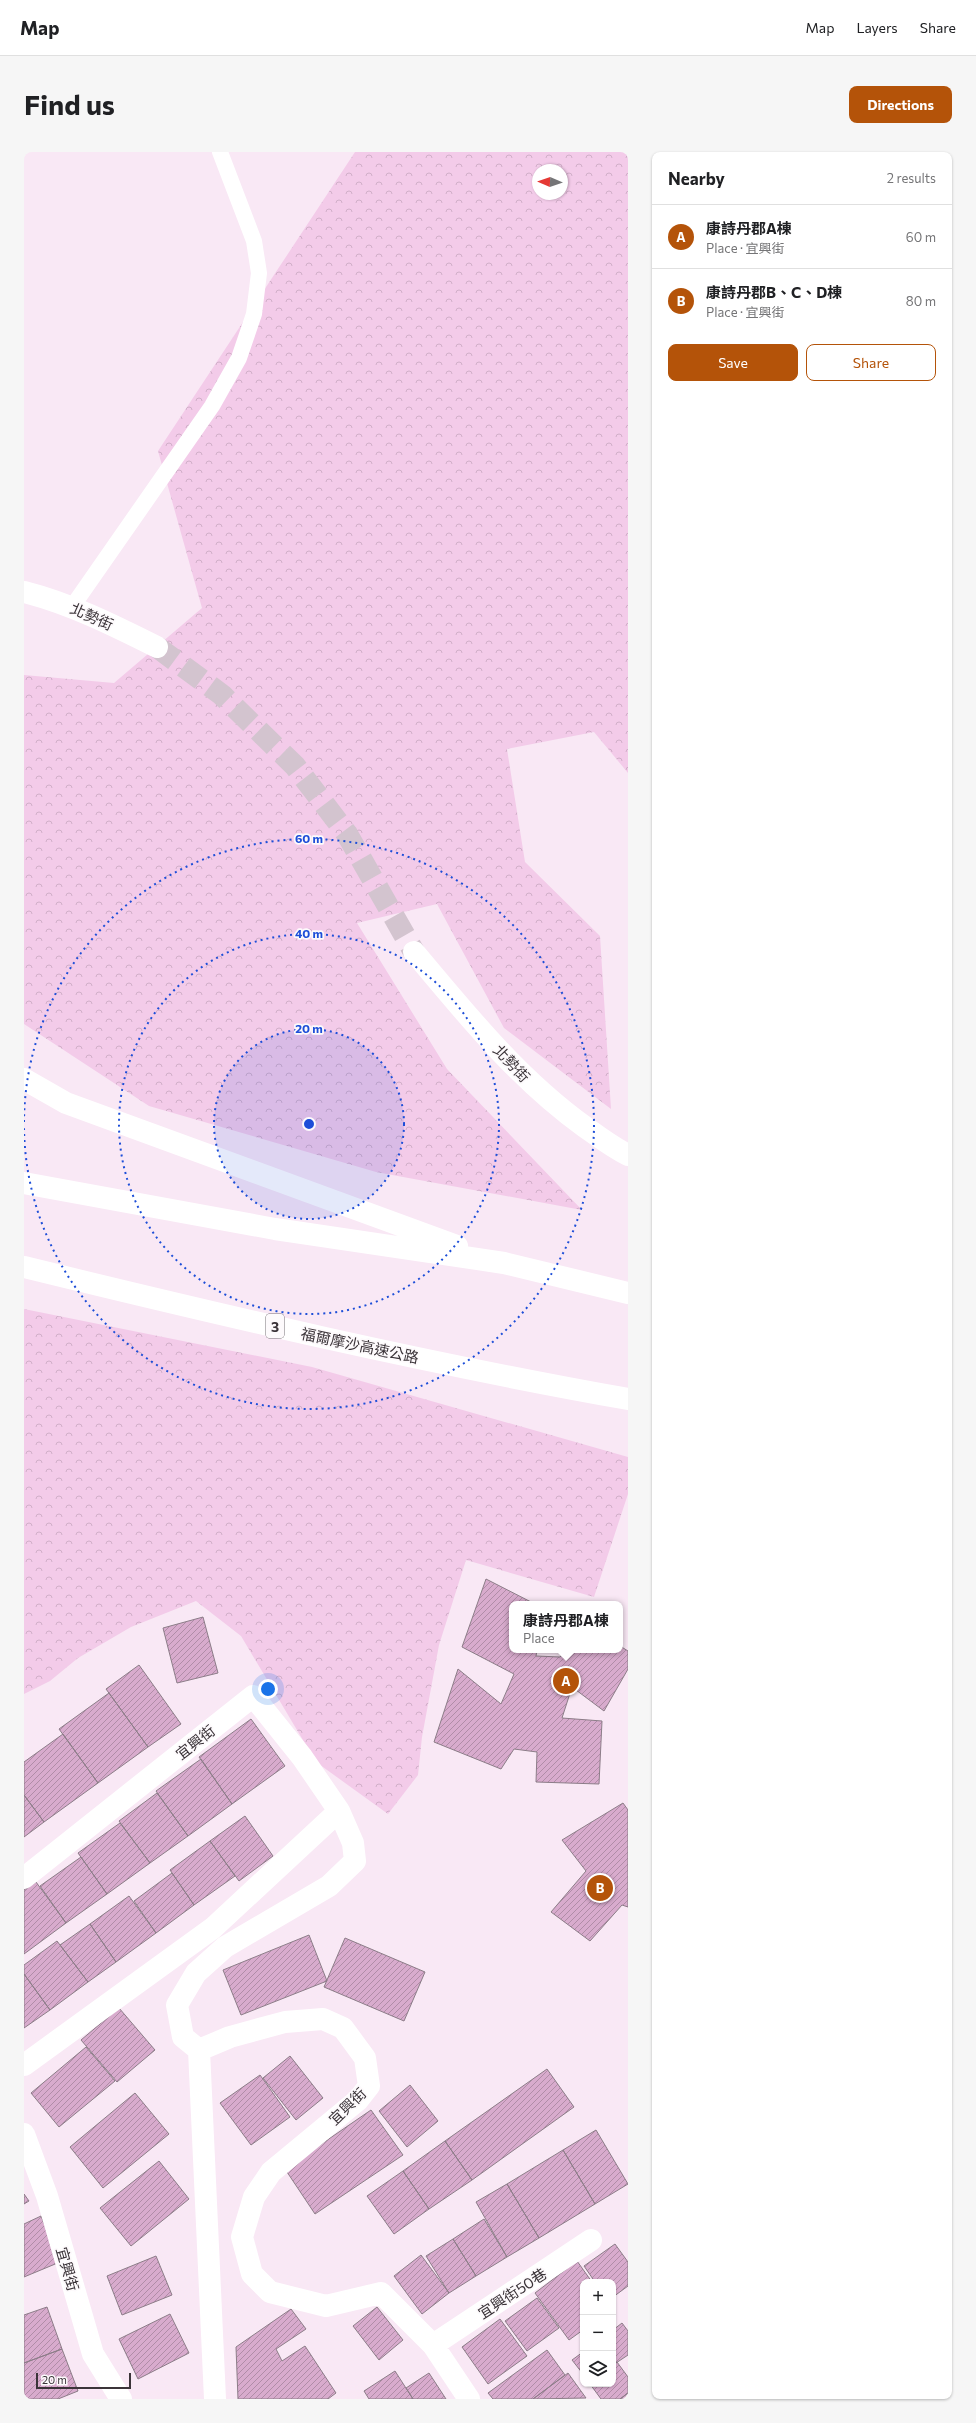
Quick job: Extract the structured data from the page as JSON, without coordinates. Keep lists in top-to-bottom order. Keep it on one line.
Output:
{"streets":{"main road":["北勢街","3","福爾摩沙高速公路","宜興街","宜興街50巷"]},"crossings":[["宜興街","宜興街50巷"]],"scale_bar":"20 m","north":"left","page":{"header":"Map","nav":["Map","Layers","Share"],"buttons":["Directions",["Save","Share"]],"title":"Find us","heading":["Nearby","2 results"],"list":[{"mark":"A","name":"康詩丹郡A棟","note":"Place · 宜興街","value":"60 m"},{"mark":"B","name":"康詩丹郡B、C、D棟","note":"Place · 宜興街","value":"80 m"}],"popup":["康詩丹郡A棟","Place"],"pins":["A","B"],"map_buttons":["+","−"],"scale":"20 m"},"rings":["60 m","40 m","20 m"]}
